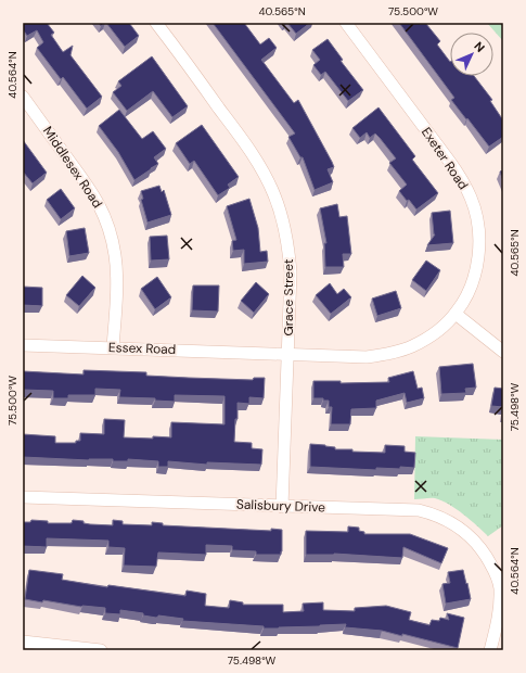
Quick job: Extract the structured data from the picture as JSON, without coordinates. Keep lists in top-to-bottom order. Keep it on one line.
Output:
{"streets":{"street":["Exeter Road","Middlesex Road","Grace Street","Essex Road","Salisbury Drive"]},"crossings":[["Exeter Road","Grace Street"],["Exeter Road","Essex Road"],["Middlesex Road","Essex Road"],["Grace Street","Salisbury Drive"]],"north":"top right","coordinates":["40.565°N","75.500°W","40.564°N","75.498°W"]}
